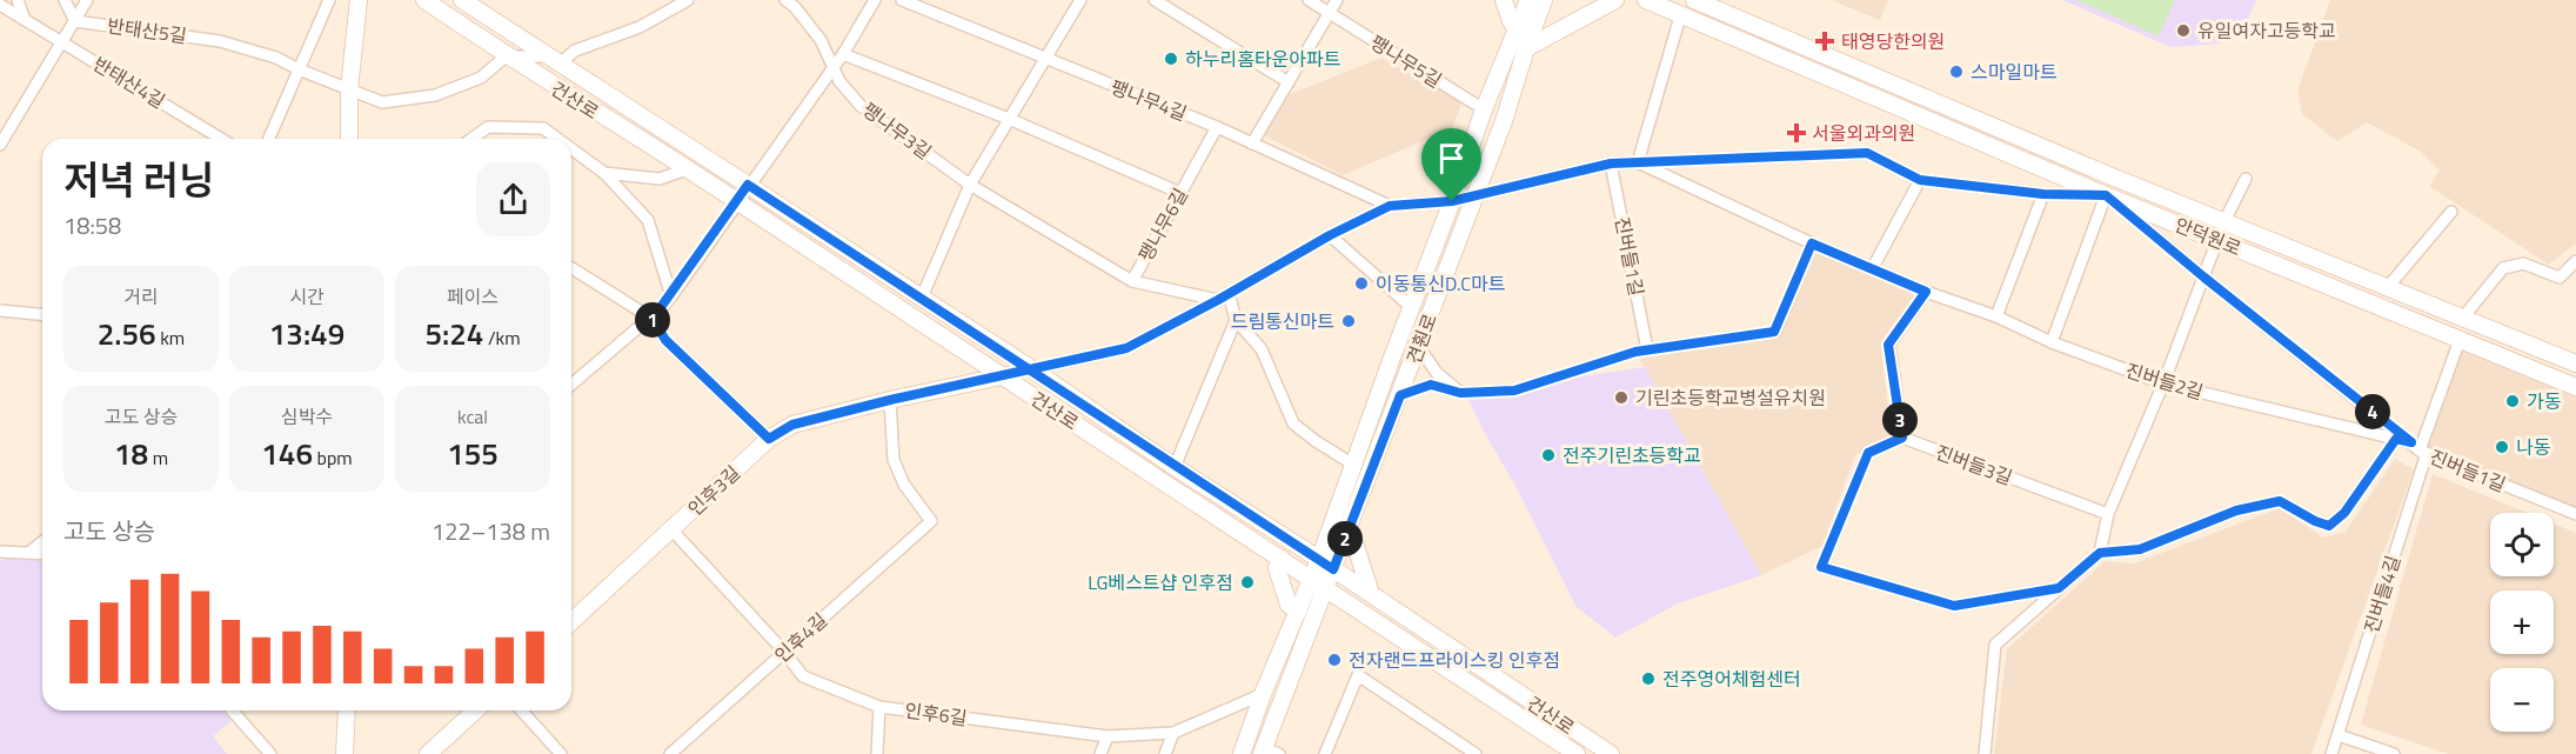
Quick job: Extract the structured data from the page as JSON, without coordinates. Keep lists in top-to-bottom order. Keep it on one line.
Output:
{"streets":{"street":["반태산5길","팽나무5길","반태산4길","건산로","팽나무4길","팽나무3길","팽나무6길","안덕원로","진버들1길","견훤로","진버들2길","진버들3길","인후3길","진버들4길","인후4길","인후6길"]},"crossings":[["반태산5길","반태산4길"],["반태산5길","건산로"],["팽나무5길","견훤로"],["건산로","견훤로"],["건산로","인후3길"],["팽나무4길","팽나무6길"],["안덕원로","진버들1길"],["안덕원로","진버들4길"],["진버들1길","진버들2길"],["진버들1길","진버들4길"],["견훤로","인후6길"],["진버들2길","진버들4길"],["인후3길","인후4길"],["인후3길","인후6길"],["인후4길","인후6길"]],"places":{"other":["유일여자고등학교","하누리홈타운아파트","스마일마트","이동통신D.C마트","드림통신마트","기린초등학교병설유치원","가동","나동","전주기린초등학교","LG베스트샵 인후점","전자랜드프라이스킹 인후점","전주영어체험센터"],"health":["태영당한의원","서울외과의원"]},"page":{"heading":["저녁 러닝","18:58"],"stats":[["거리","2.56 km"],["시간","13:49"],["페이스","5:24 /km"],["고도 상승","18 m"],["심박수","146 bpm"],["kcal","155"]],"pins":["1","4","3","2"],"chart":["고도 상승","122–138 m"],"map_buttons":["+","−"]}}
